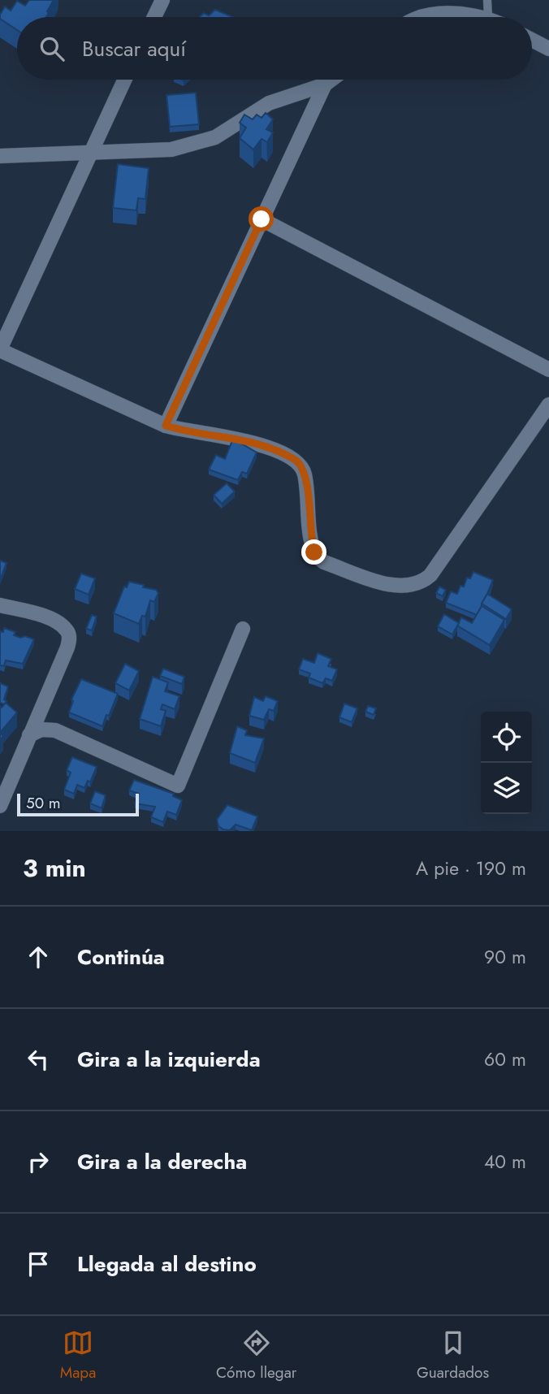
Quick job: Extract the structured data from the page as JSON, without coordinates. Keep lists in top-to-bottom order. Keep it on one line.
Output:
{"scale_bar":"50 m","page":{"search":"Buscar aquí","scale":"50 m","heading":["3 min","A pie · 190 m"],"list":[["Continúa","90 m"],["Gira a la izquierda","60 m"],["Gira a la derecha","40 m"],"Llegada al destino"],"nav":["Mapa","Cómo llegar","Guardados"]}}
